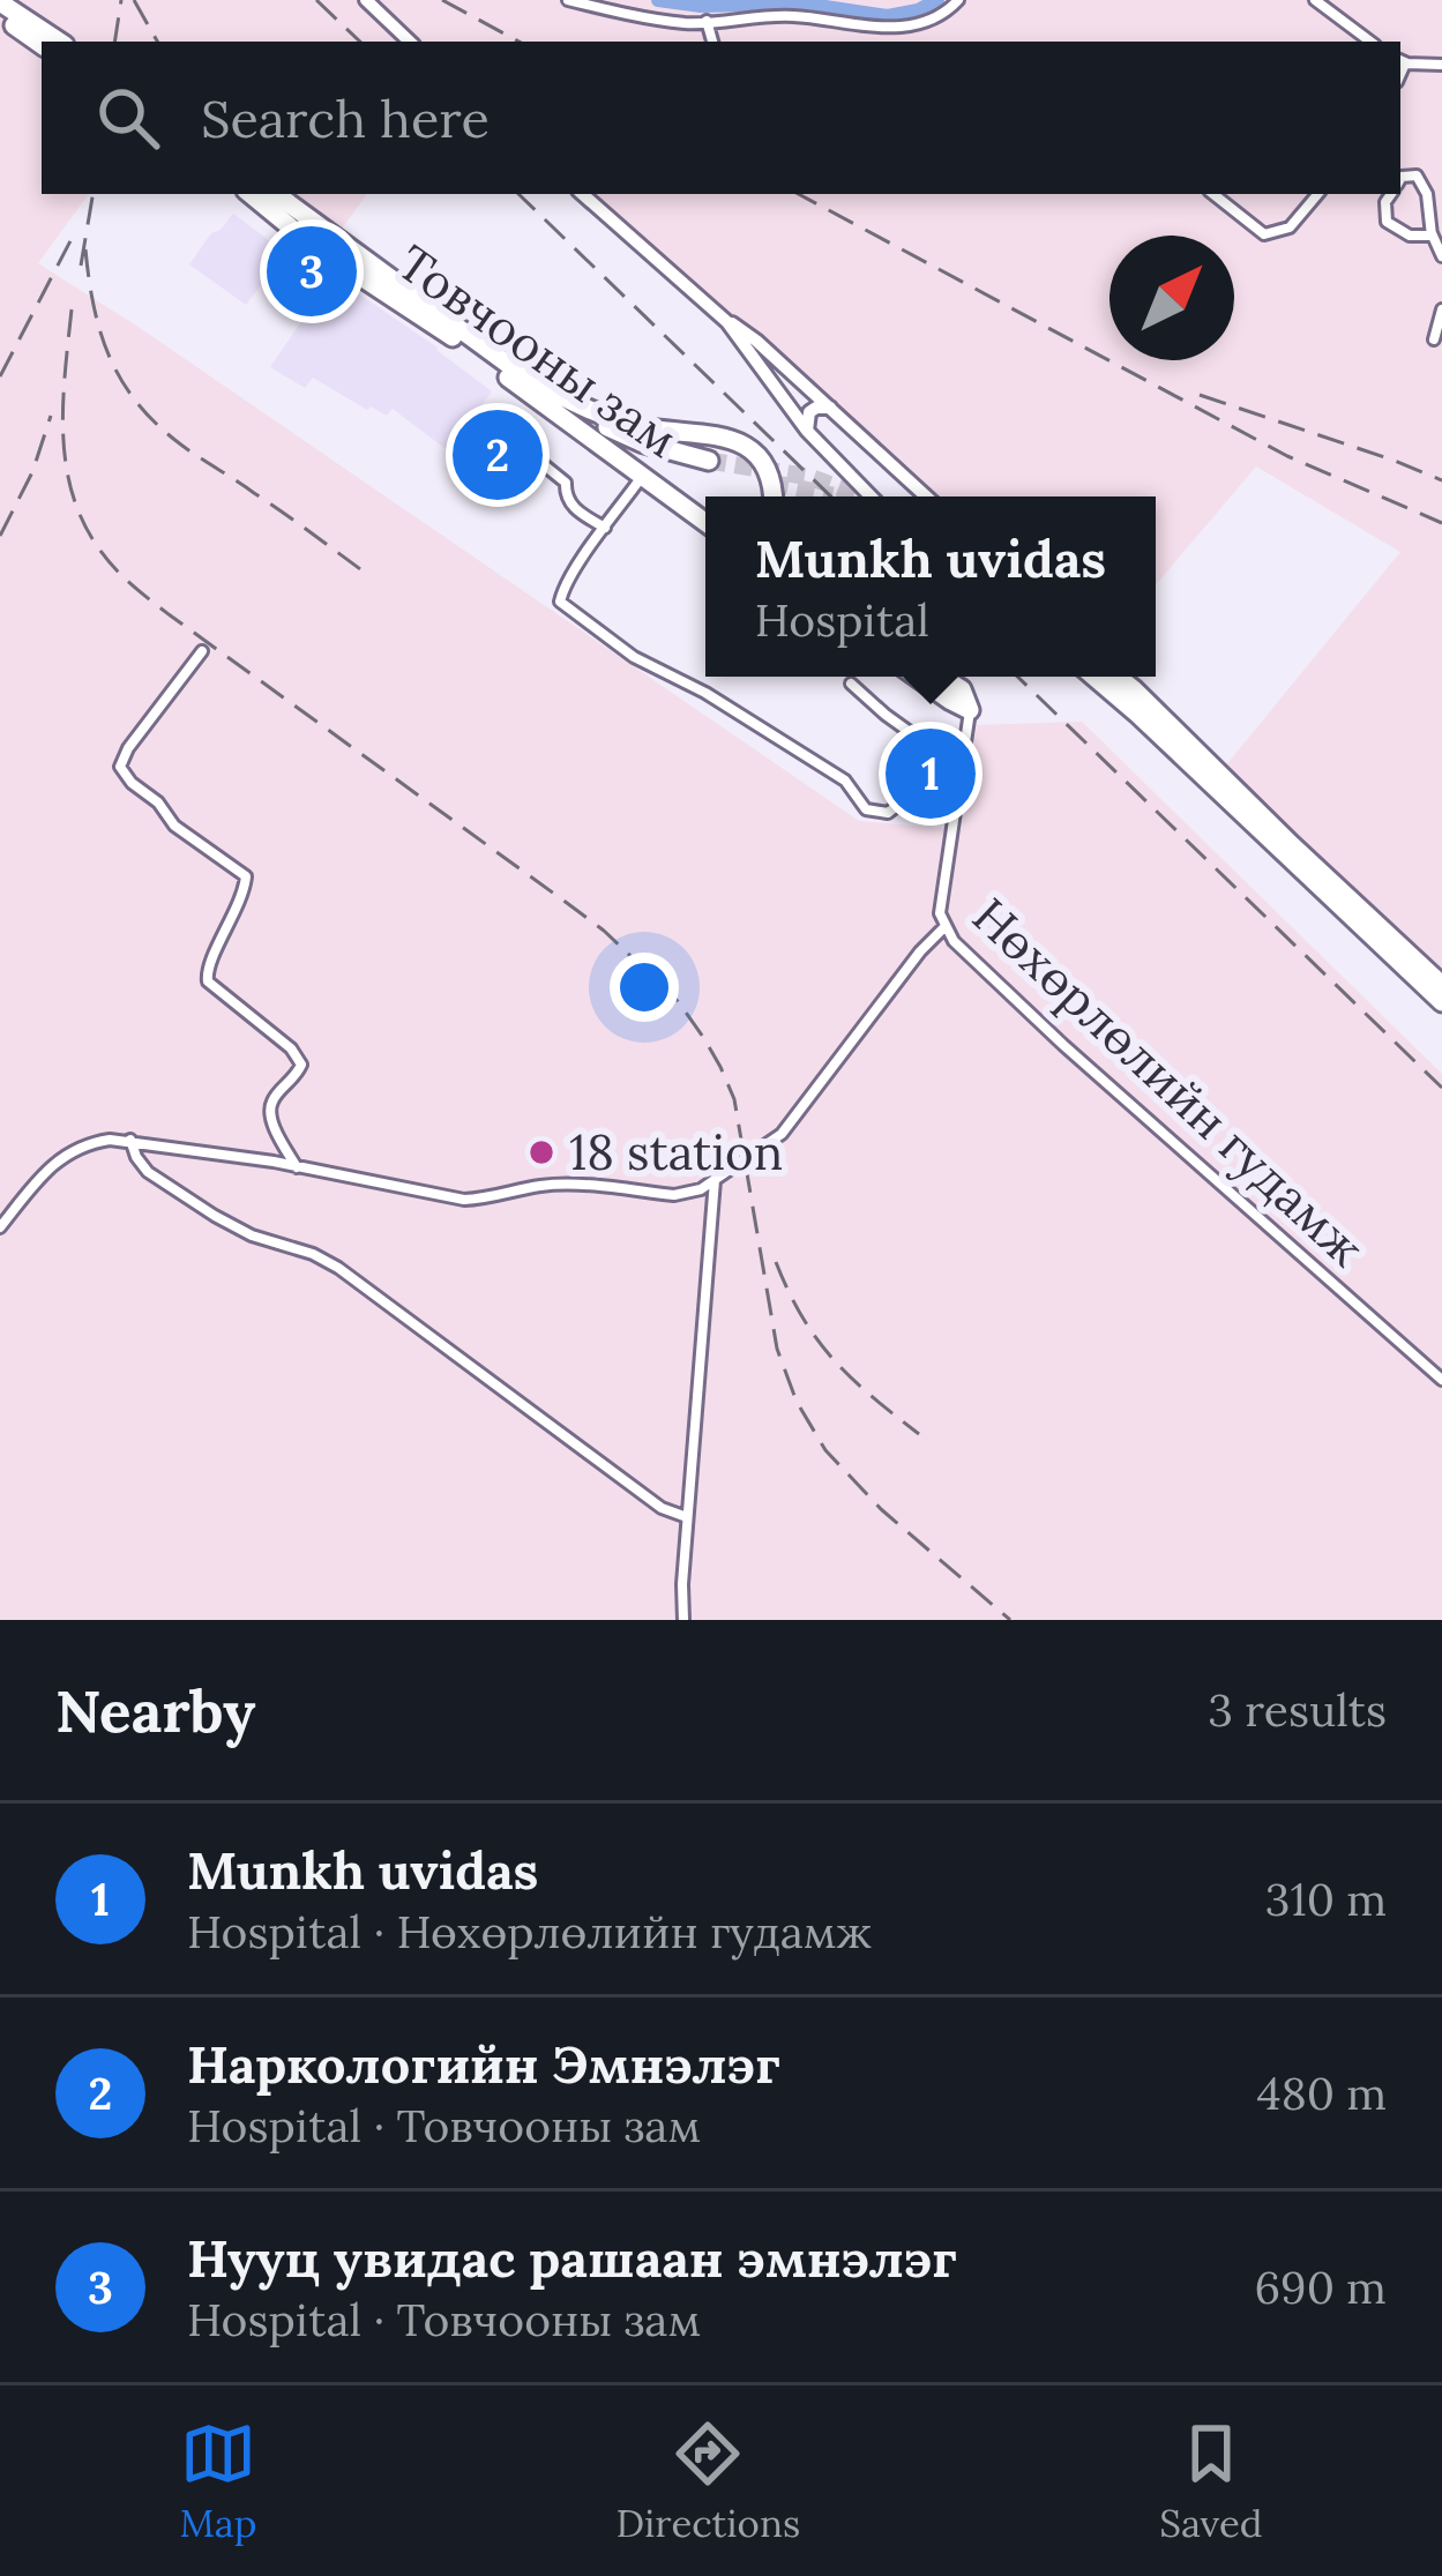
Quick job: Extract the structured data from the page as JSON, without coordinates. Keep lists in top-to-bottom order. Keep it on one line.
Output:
{"streets":{"highway":["Товчооны зам"],"street":["Нөхөрлөлийн гудамж"]},"places":["18 station"],"north":"top right","page":{"search":"Search here","pins":["3","2","1"],"popup":["Munkh uvidas","Hospital"],"heading":["Nearby","3 results"],"list":[{"mark":"1","name":"Munkh uvidas","note":"Hospital · Нөхөрлөлийн гудамж","value":"310 m"},{"mark":"2","name":"Наркологийн Эмнэлэг","note":"Hospital · Товчооны зам","value":"480 m"},{"mark":"3","name":"Нууц увидас рашаан эмнэлэг","note":"Hospital · Товчооны зам","value":"690 m"}],"nav":["Map","Directions","Saved"]}}
